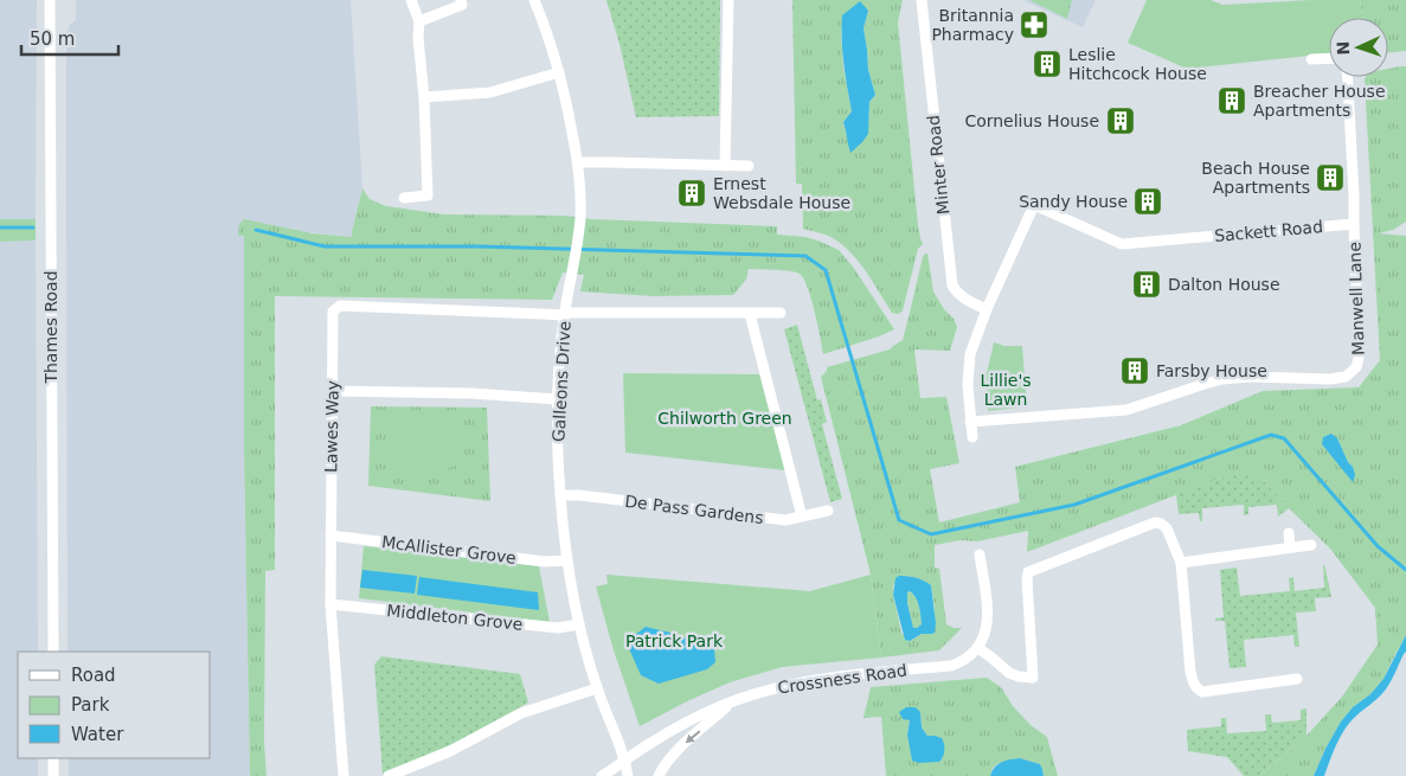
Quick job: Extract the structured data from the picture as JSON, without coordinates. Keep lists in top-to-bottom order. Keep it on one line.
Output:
{"streets":{"street":["Minter Road","Sackett Road","Manwell Lane","Thames Road","Galleons Drive","Lawes Way","De Pass Gardens","McAllister Grove","Middleton Grove","Crossness Road"]},"crossings":[["Minter Road","Sackett Road"],["Sackett Road","Manwell Lane"],["Galleons Drive","Lawes Way"],["Galleons Drive","De Pass Gardens"],["Galleons Drive","McAllister Grove"],["Galleons Drive","Middleton Grove"],["Galleons Drive","Crossness Road"],["Lawes Way","McAllister Grove"],["Lawes Way","Middleton Grove"]],"parks":["Lillie's Lawn","Chilworth Green","Patrick Park"],"places":{"pharmacy":["Britannia Pharmacy"],"building":["Leslie Hitchcock House","Breacher House Apartments","Cornelius House","Beach House Apartments","Ernest Websdale House","Sandy House","Dalton House","Farsby House"]},"legend":["Road","Park","Water"],"scale_bar":"50 m","north":"left"}
